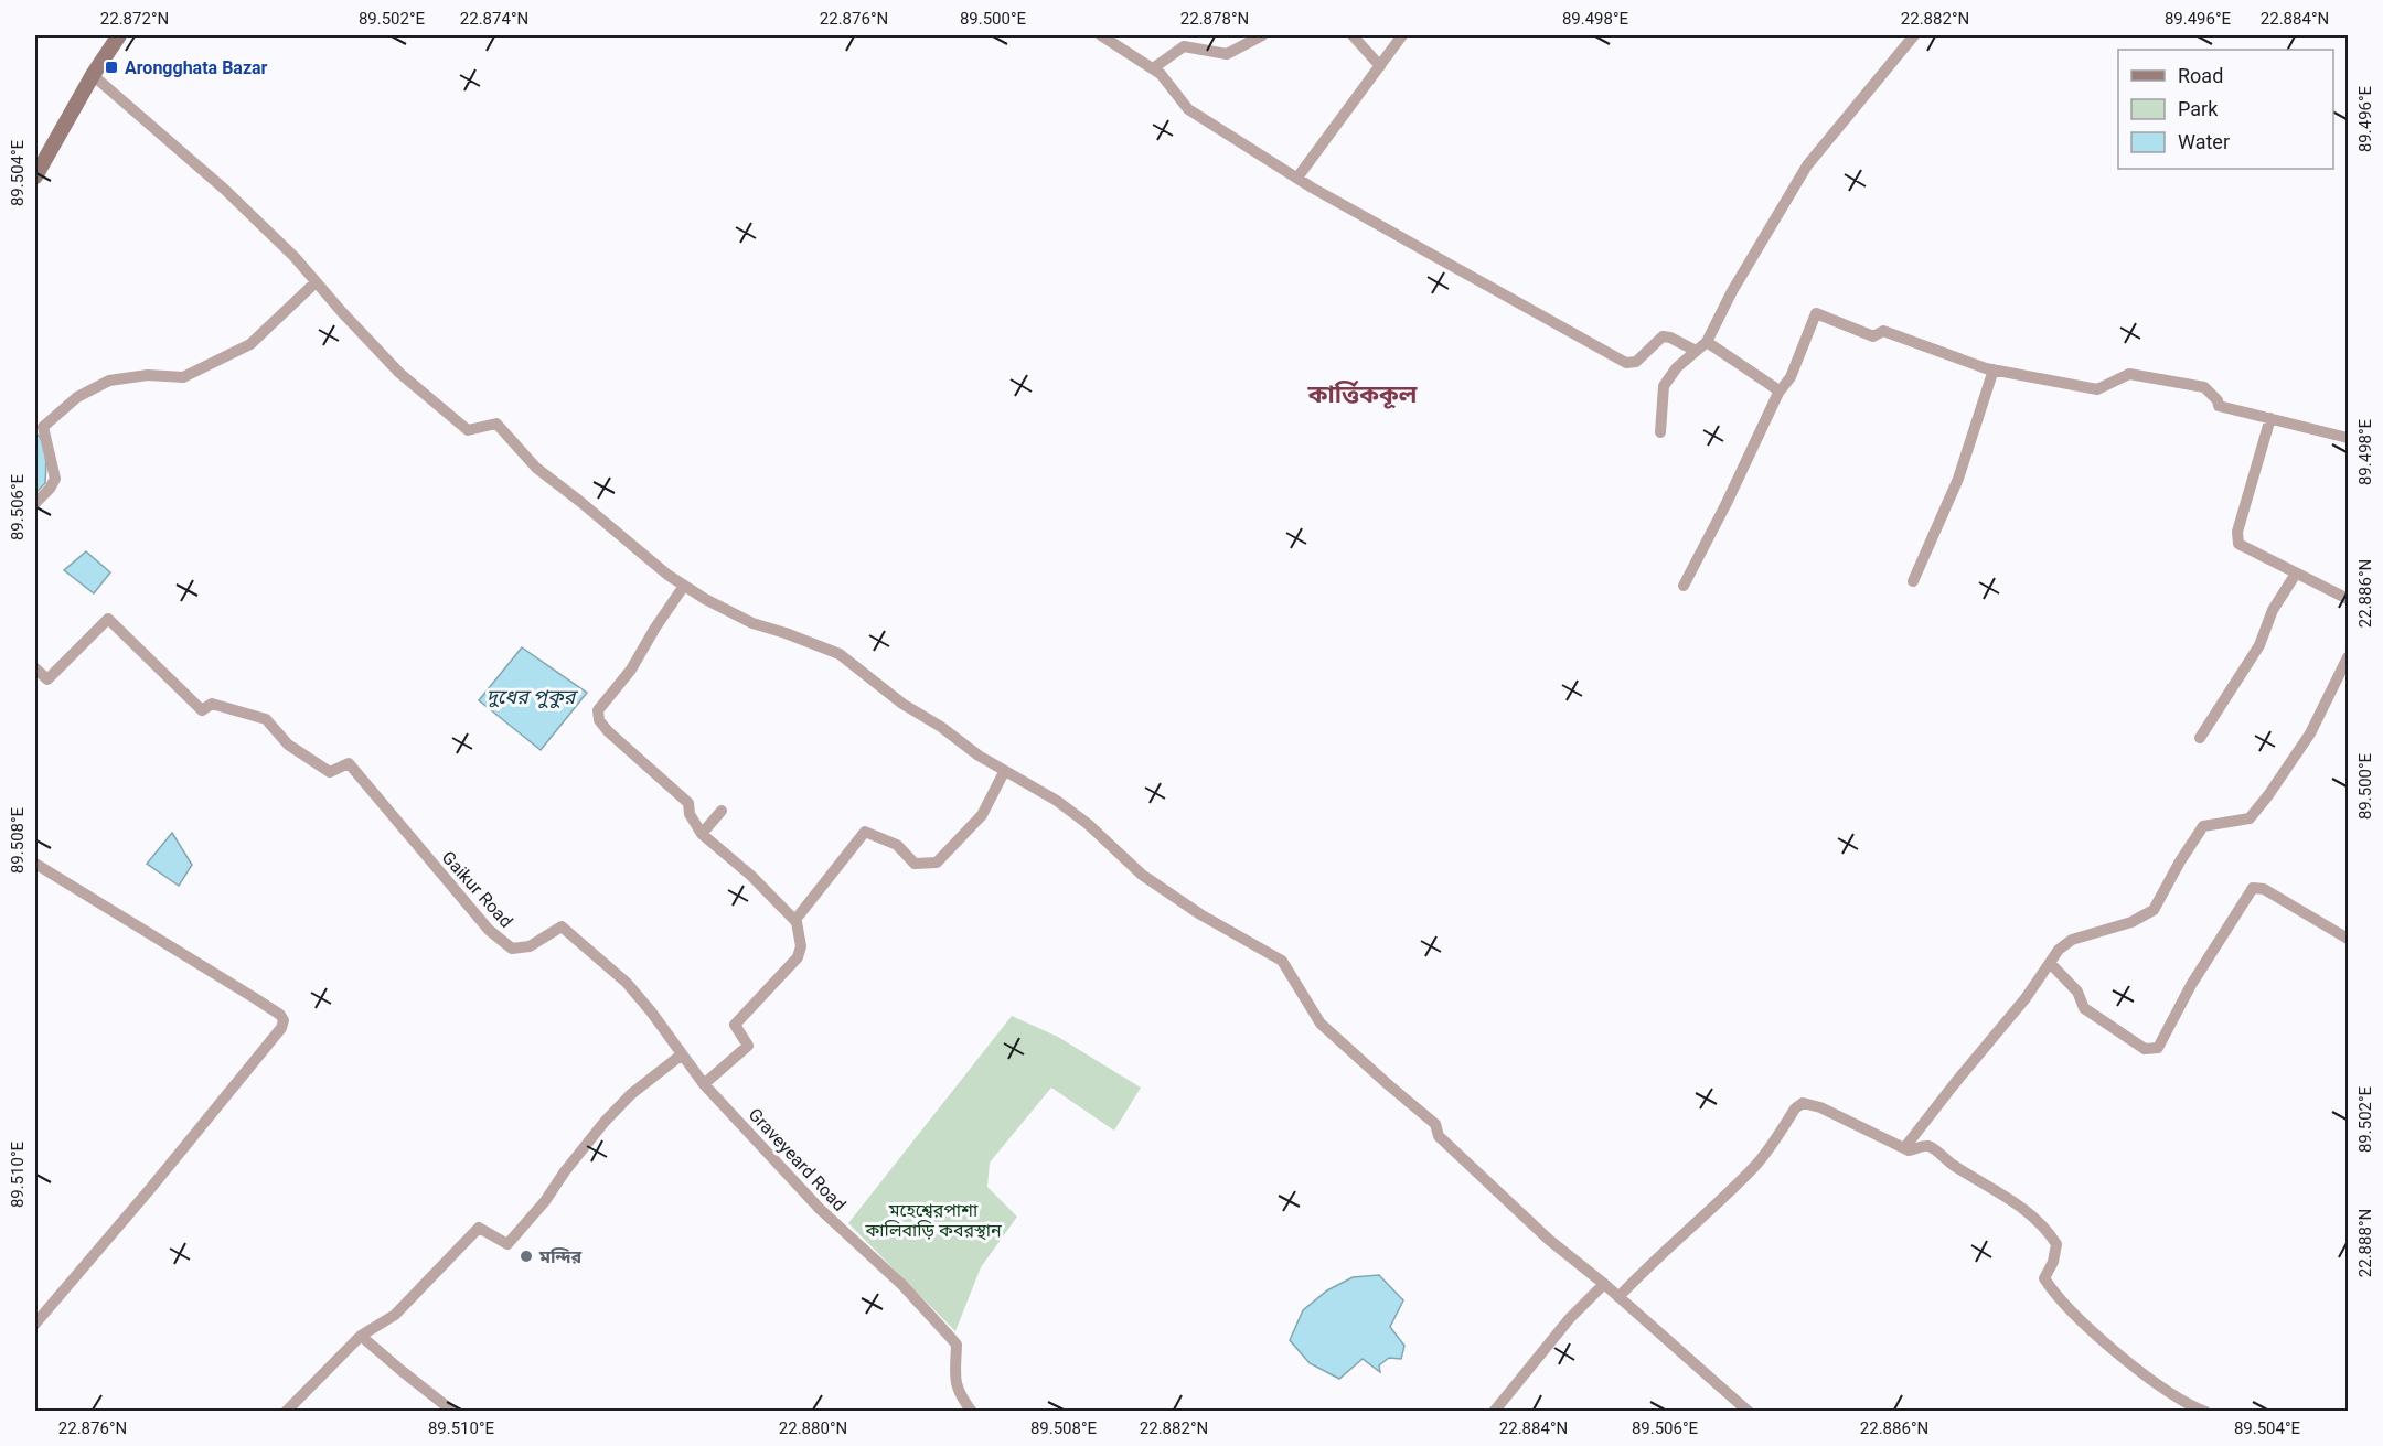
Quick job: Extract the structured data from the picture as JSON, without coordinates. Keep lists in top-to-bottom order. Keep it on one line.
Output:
{"streets":{"street":["Gaikur Road","Graveyeard Road"]},"crossings":[["Gaikur Road","Graveyeard Road"]],"districts":["কার্ত্তিককূল"],"water":["দুধের পুকুর"],"parks":["মহেশ্বেরপাশা কালিবাড়ি কবরস্থান"],"places":{"transit":["Arongghata Bazar"],"other":["মন্দির"]},"legend":["Road","Park","Water"],"coordinates":["22.872°N","89.502°E","22.874°N","22.876°N","89.500°E","22.878°N","89.498°E","22.882°N","89.496°E","22.884°N","89.504°E","89.506°E","22.886°N","89.508°E","89.510°E","22.888°N","22.880°N"]}
